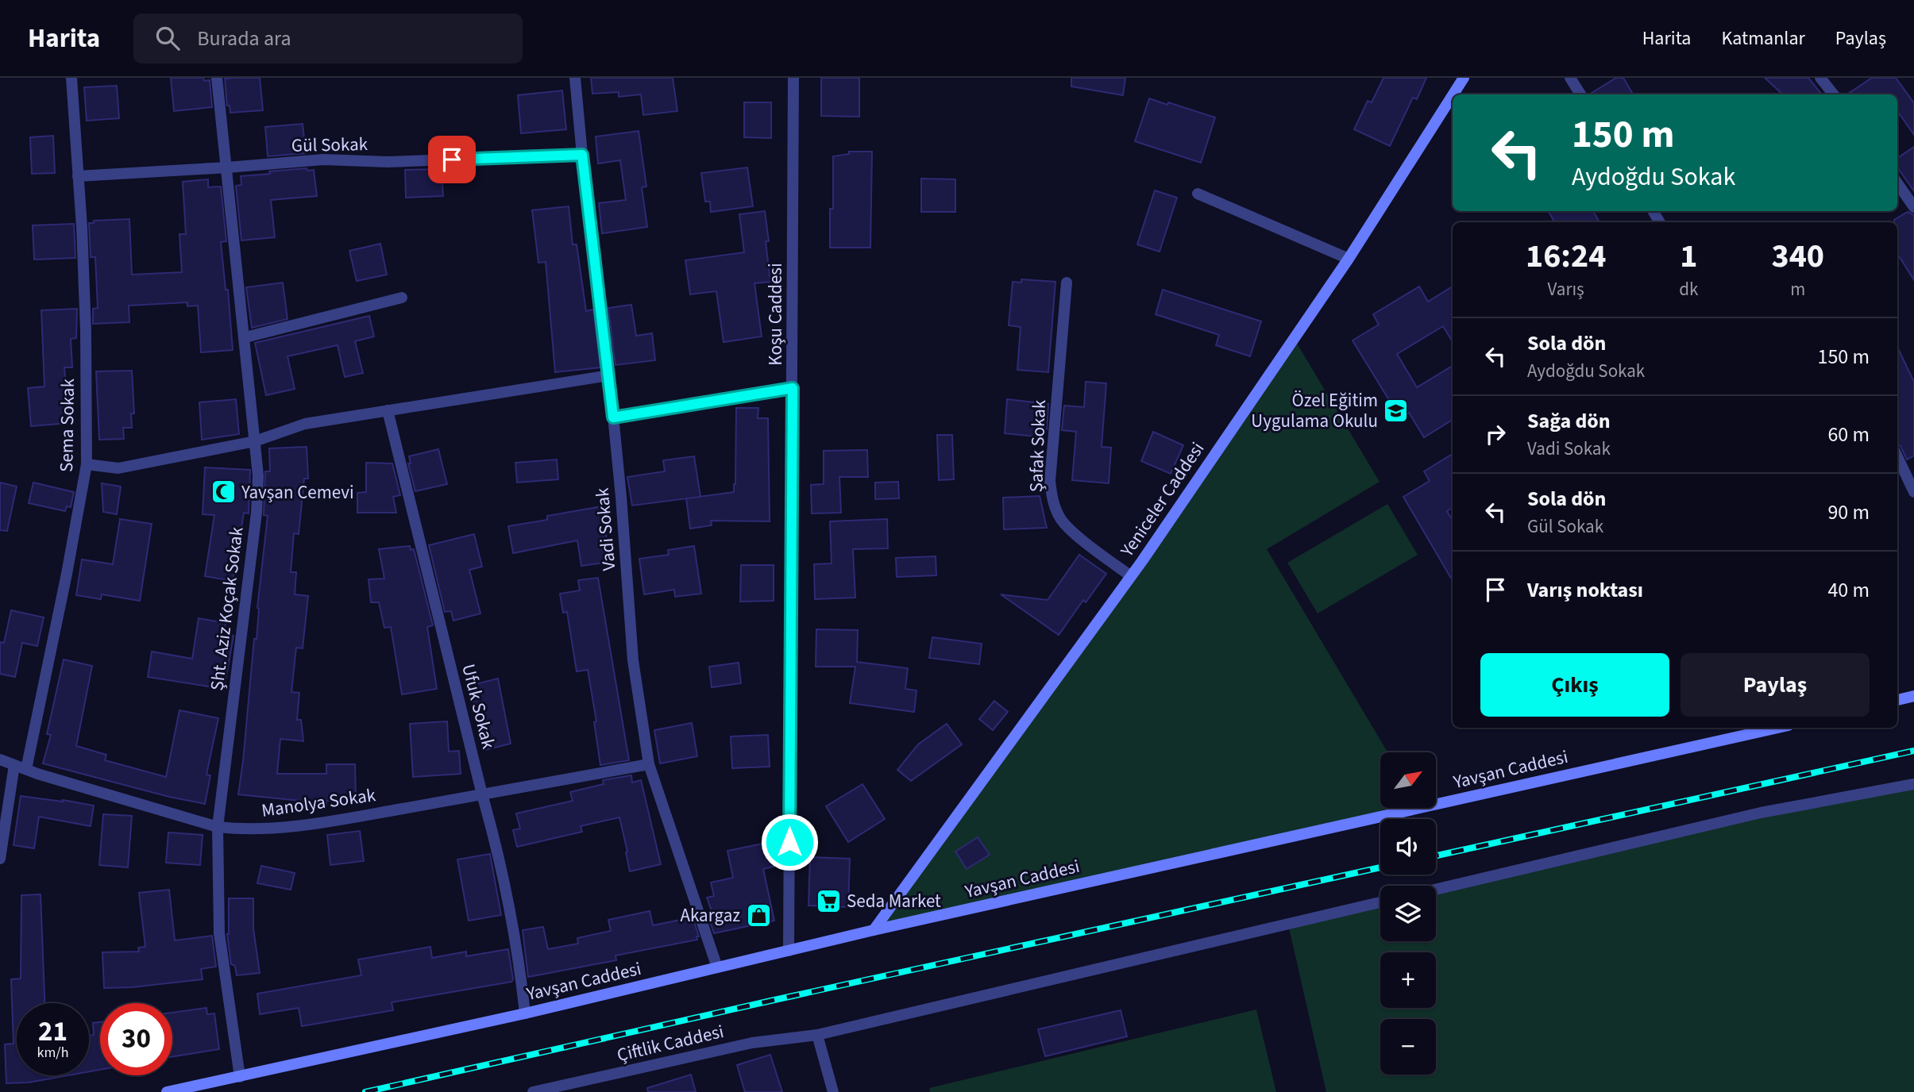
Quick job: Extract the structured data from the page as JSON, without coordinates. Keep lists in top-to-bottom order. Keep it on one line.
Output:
{"streets":{"street":["Gül Sokak","Koşu Caddesi","Sema Sokak","Şafak Sokak","Yeniceler Caddesi","Vadi Sokak","Şht. Aziz Koçak Sokak","Ufuk Sokak","Yavşan Caddesi","Manolya Sokak","Çiftlik Caddesi"]},"crossings":[["Gül Sokak","Sema Sokak"],["Gül Sokak","Vadi Sokak"],["Gül Sokak","Şht. Aziz Koçak Sokak"],["Koşu Caddesi","Yavşan Caddesi"],["Sema Sokak","Manolya Sokak"],["Şafak Sokak","Yeniceler Caddesi"],["Yeniceler Caddesi","Yavşan Caddesi"],["Vadi Sokak","Yavşan Caddesi"],["Vadi Sokak","Manolya Sokak"],["Şht. Aziz Koçak Sokak","Yavşan Caddesi"],["Şht. Aziz Koçak Sokak","Manolya Sokak"],["Ufuk Sokak","Yavşan Caddesi"],["Ufuk Sokak","Manolya Sokak"]],"places":{"school or university":["Özel Eğitim Uygulama Okulu"],"mosque":["Yavşan Cemevi"],"supermarket":["Seda Market"],"shop":["Akargaz"]},"north":"top right","page":{"header":"Harita","search":"Burada ara","nav":["Harita","Katmanlar","Paylaş"],"turn":["150 m","Aydoğdu Sokak"],"eta":["16:24","Varış","1","dk","340","m"],"list":[{"name":"Sola dön","note":"Aydoğdu Sokak","value":"150 m"},{"name":"Sağa dön","note":"Vadi Sokak","value":"60 m"},{"name":"Sola dön","note":"Gül Sokak","value":"90 m"},{"name":"Varış noktası","value":"40 m"}],"buttons":["Çıkış","Paylaş"],"map_buttons":["+","−"],"speed":"21 km/h","limit":"30"}}
